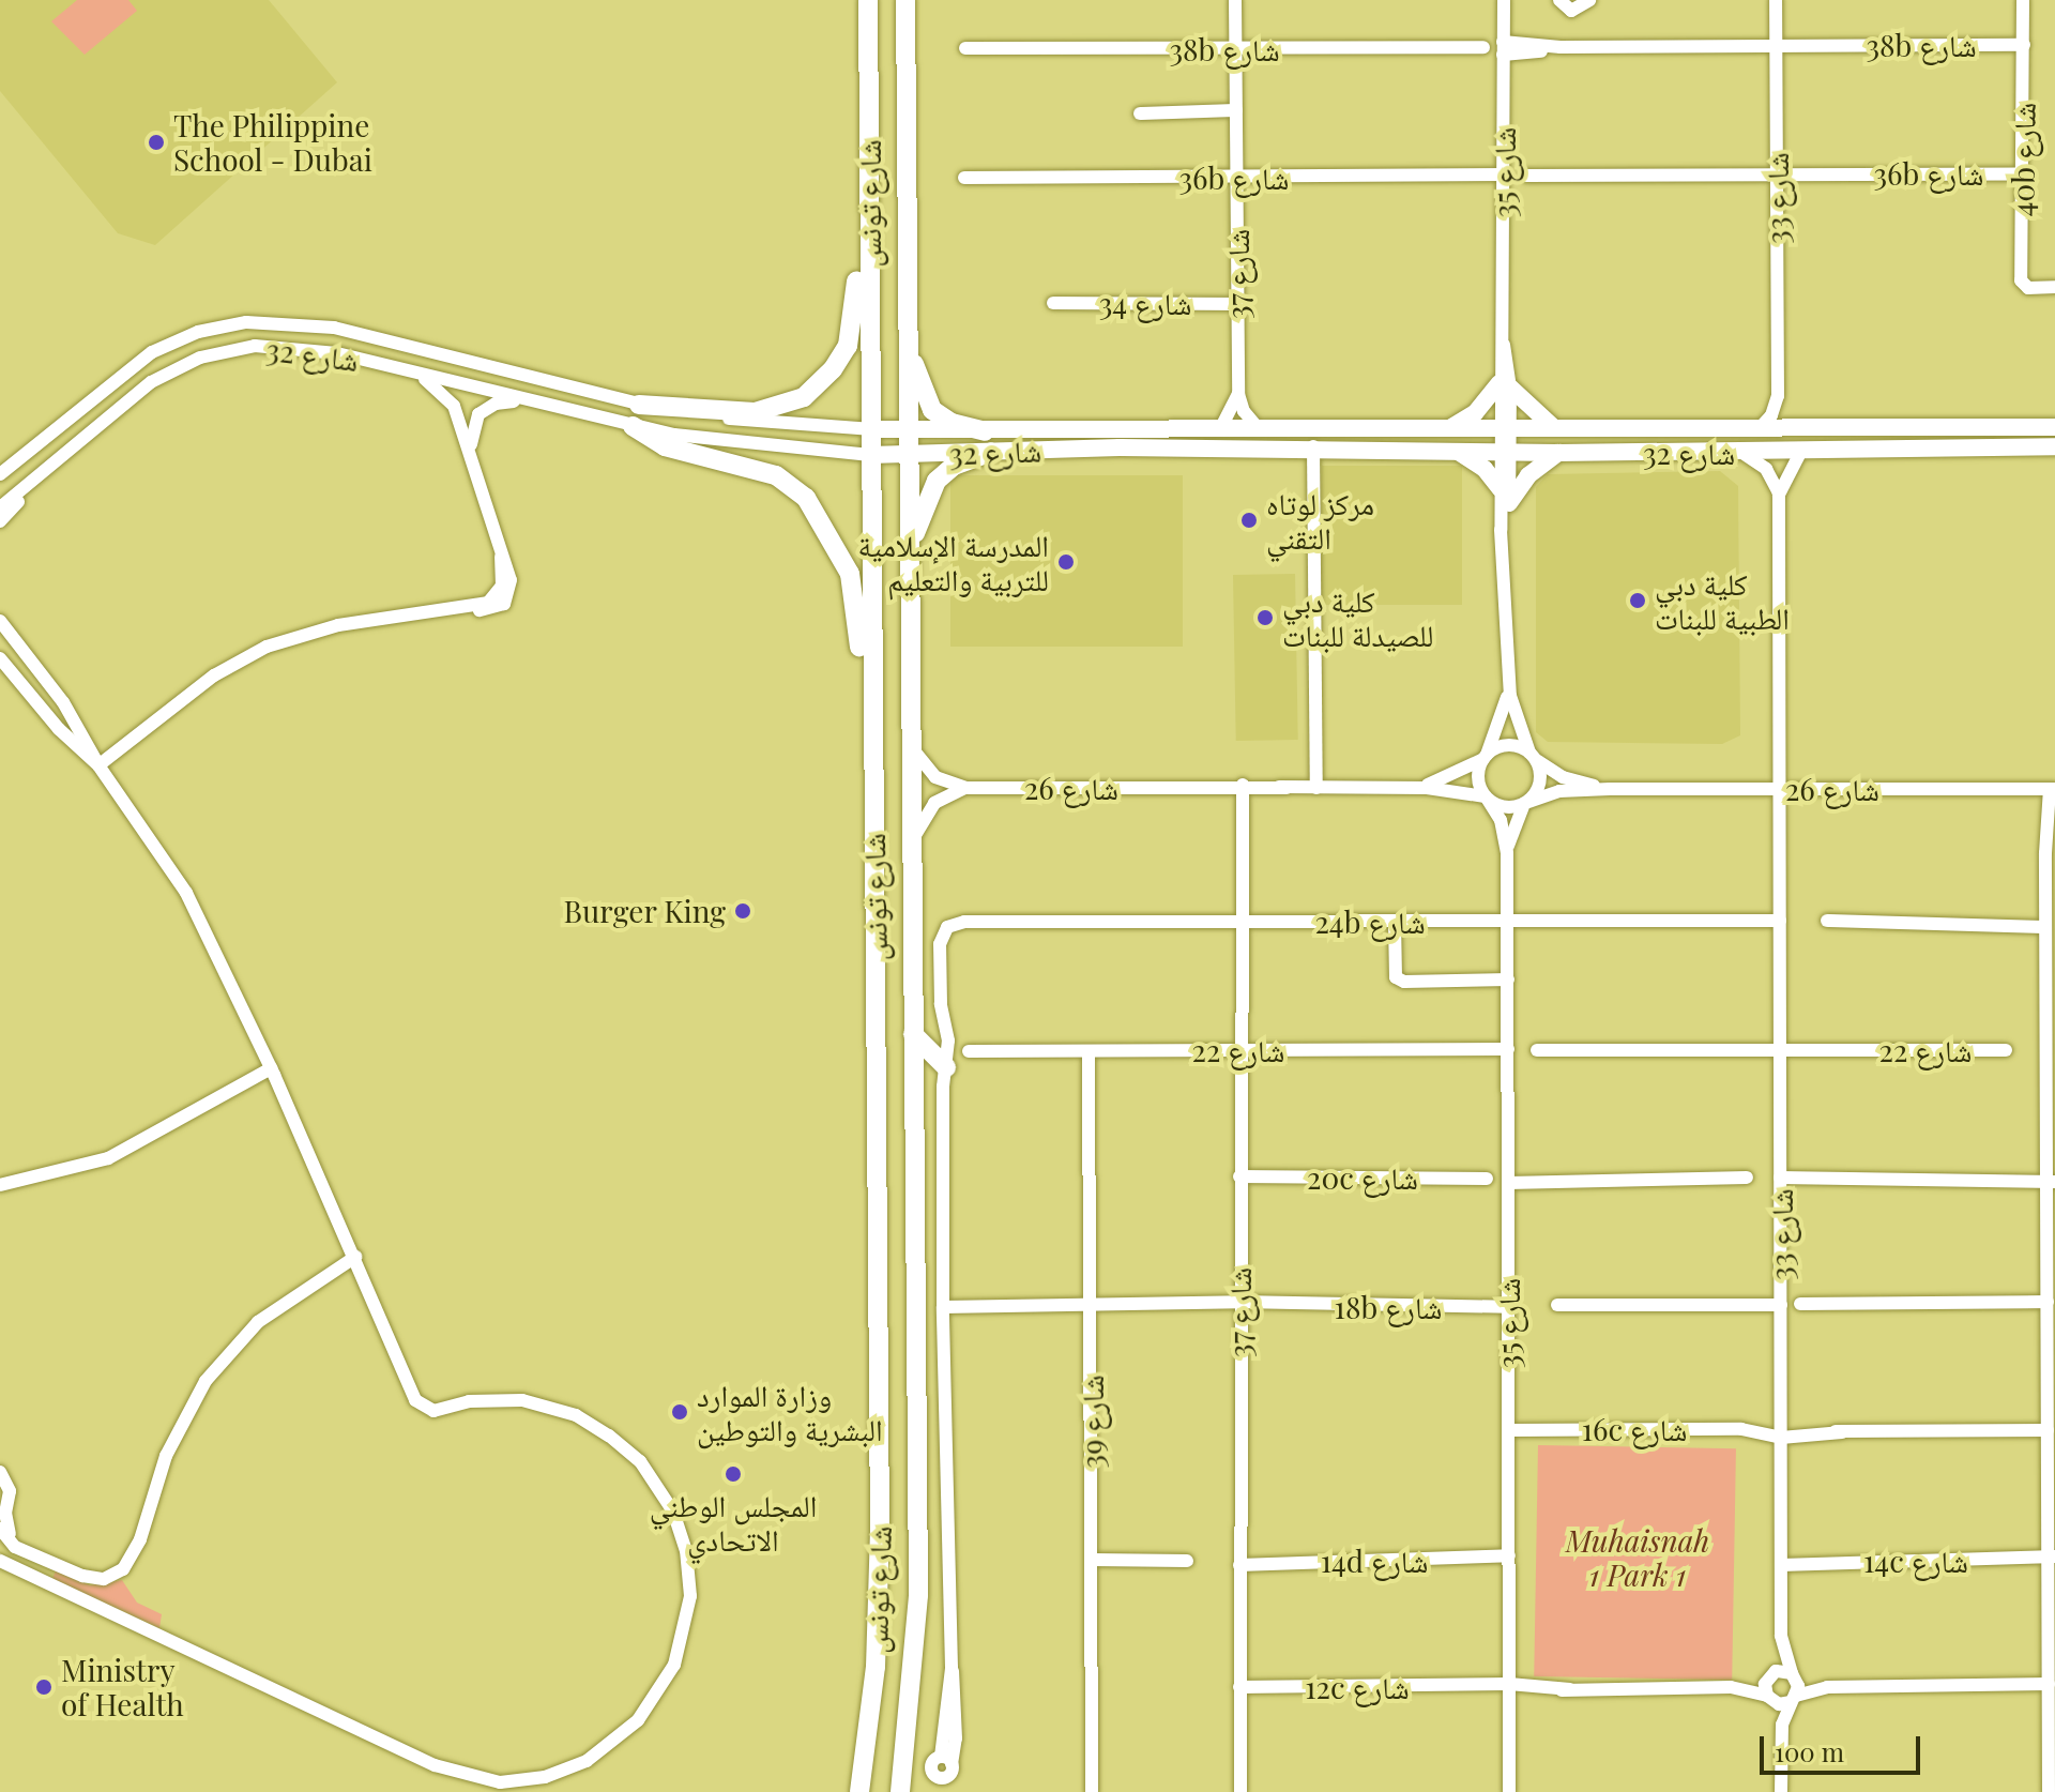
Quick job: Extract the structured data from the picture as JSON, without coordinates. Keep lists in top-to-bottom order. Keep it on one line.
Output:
{"streets":{"main road":["شارع تونس"],"street":["38b شارع","40b شارع","شارع 35","36b شارع","شارع 33","شارع 37","شارع 34","شارع 32","شارع 26","24b شارع","شارع 22","20c شارع","18b شارع","شارع 39","16c شارع","14d شارع","14c شارع","12c شارع"]},"crossings":[["38b شارع","40b شارع"],["38b شارع","شارع 35"],["38b شارع","شارع 33"],["38b شارع","شارع 37"],["40b شارع","36b شارع"],["شارع 35","36b شارع"],["شارع 35","شارع 32"],["شارع 35","شارع 26"],["شارع 35","24b شارع"],["شارع 35","شارع 22"],["شارع 35","18b شارع"],["شارع 35","16c شارع"],["شارع 35","14d شارع"],["شارع 35","12c شارع"],["36b شارع","شارع 33"],["36b شارع","شارع 37"],["شارع 33","شارع 32"],["شارع 33","شارع 26"],["شارع 33","24b شارع"],["شارع 33","شارع 22"],["شارع 33","16c شارع"],["شارع 33","14c شارع"],["شارع 33","12c شارع"],["شارع تونس","شارع 32"],["شارع تونس","شارع 26"],["شارع 37","شارع 34"],["شارع 37","شارع 32"],["شارع 37","شارع 26"],["شارع 37","24b شارع"],["شارع 37","شارع 22"],["شارع 37","20c شارع"],["شارع 37","18b شارع"],["شارع 37","14d شارع"],["شارع 37","12c شارع"],["شارع 22","شارع 39"],["18b شارع","شارع 39"]],"parks":["Muhaisnah 1 Park 1"],"places":["The Philippine School - Dubai","مركز لوتاه التقني","المدرسة الإسلامية للتربية والتعليم","كلية دبي الطبية للبنات","كلية دبي للصيدلة للبنات","Burger King","وزارة الموارد البشرية والتوطين","المجلس الوطني الاتحادي","Ministry of Health"],"scale_bar":"100 m"}
